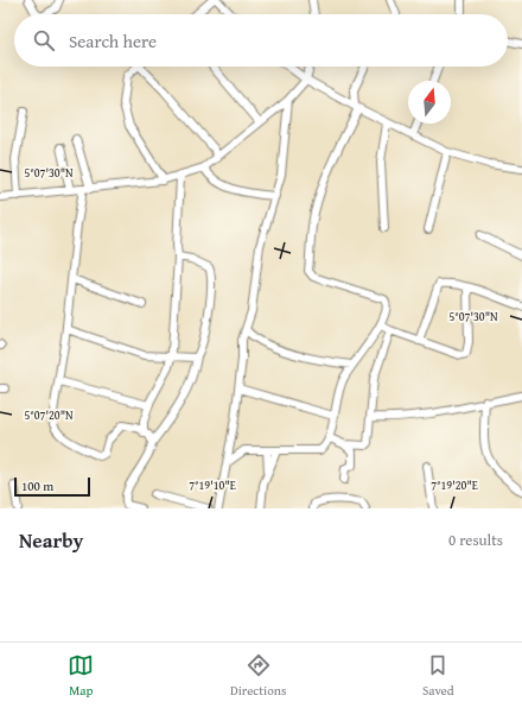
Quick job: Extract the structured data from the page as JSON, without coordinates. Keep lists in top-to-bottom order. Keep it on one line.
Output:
{"scale_bar":"100 m","north":"top","page":{"search":"Search here","scale":"100 m","heading":["Nearby","0 results"],"nav":["Map","Directions","Saved"]},"coordinates":["5°07'30\"N","5°07'20\"N","7°19'10\"E","7°19'20\"E"]}
